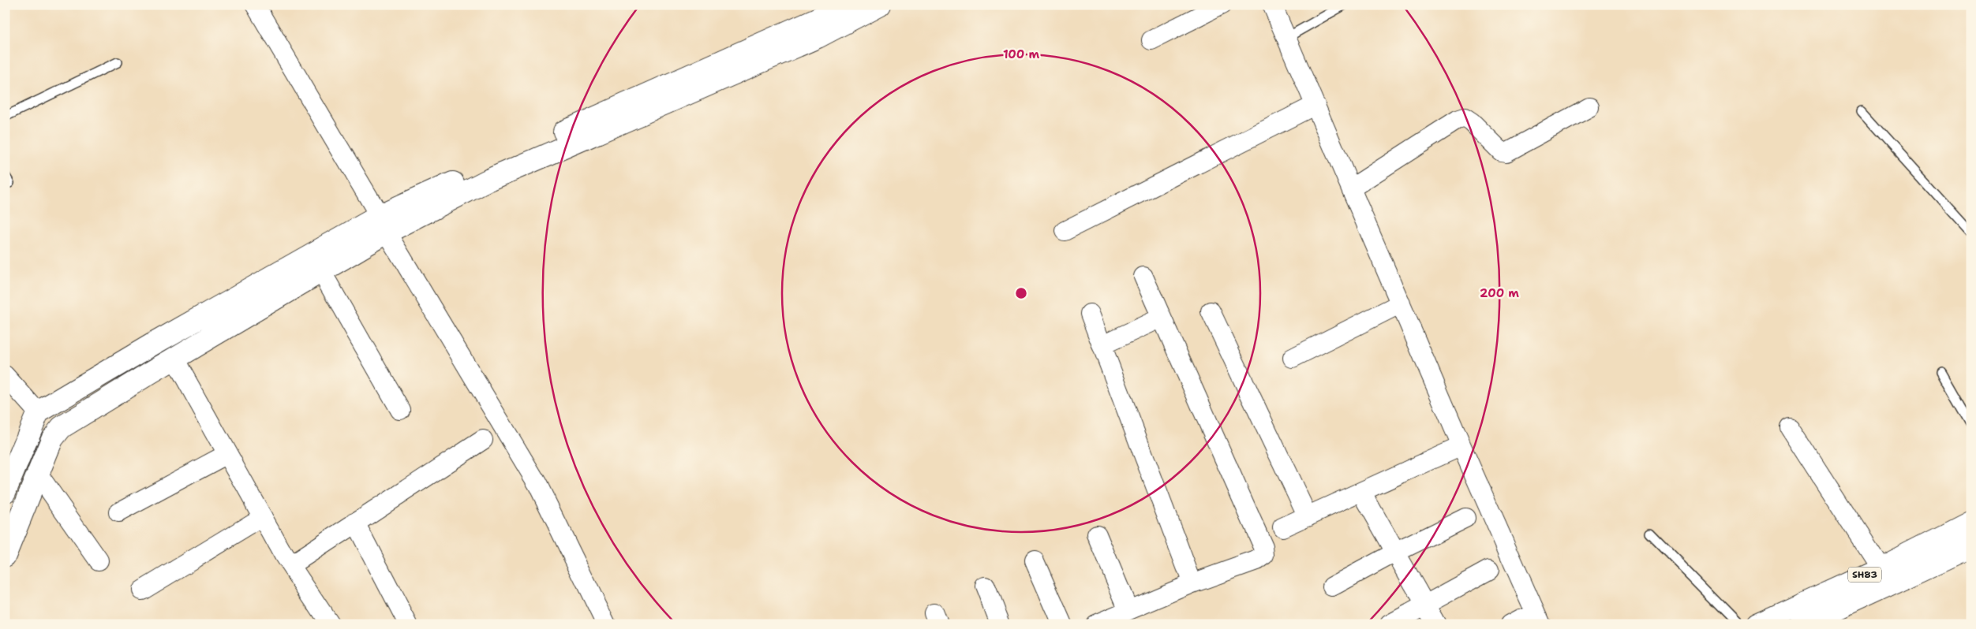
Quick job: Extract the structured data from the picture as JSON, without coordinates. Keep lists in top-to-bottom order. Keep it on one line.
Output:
{"streets":{"street":["SH83"]},"rings":["100 m","200 m"]}
